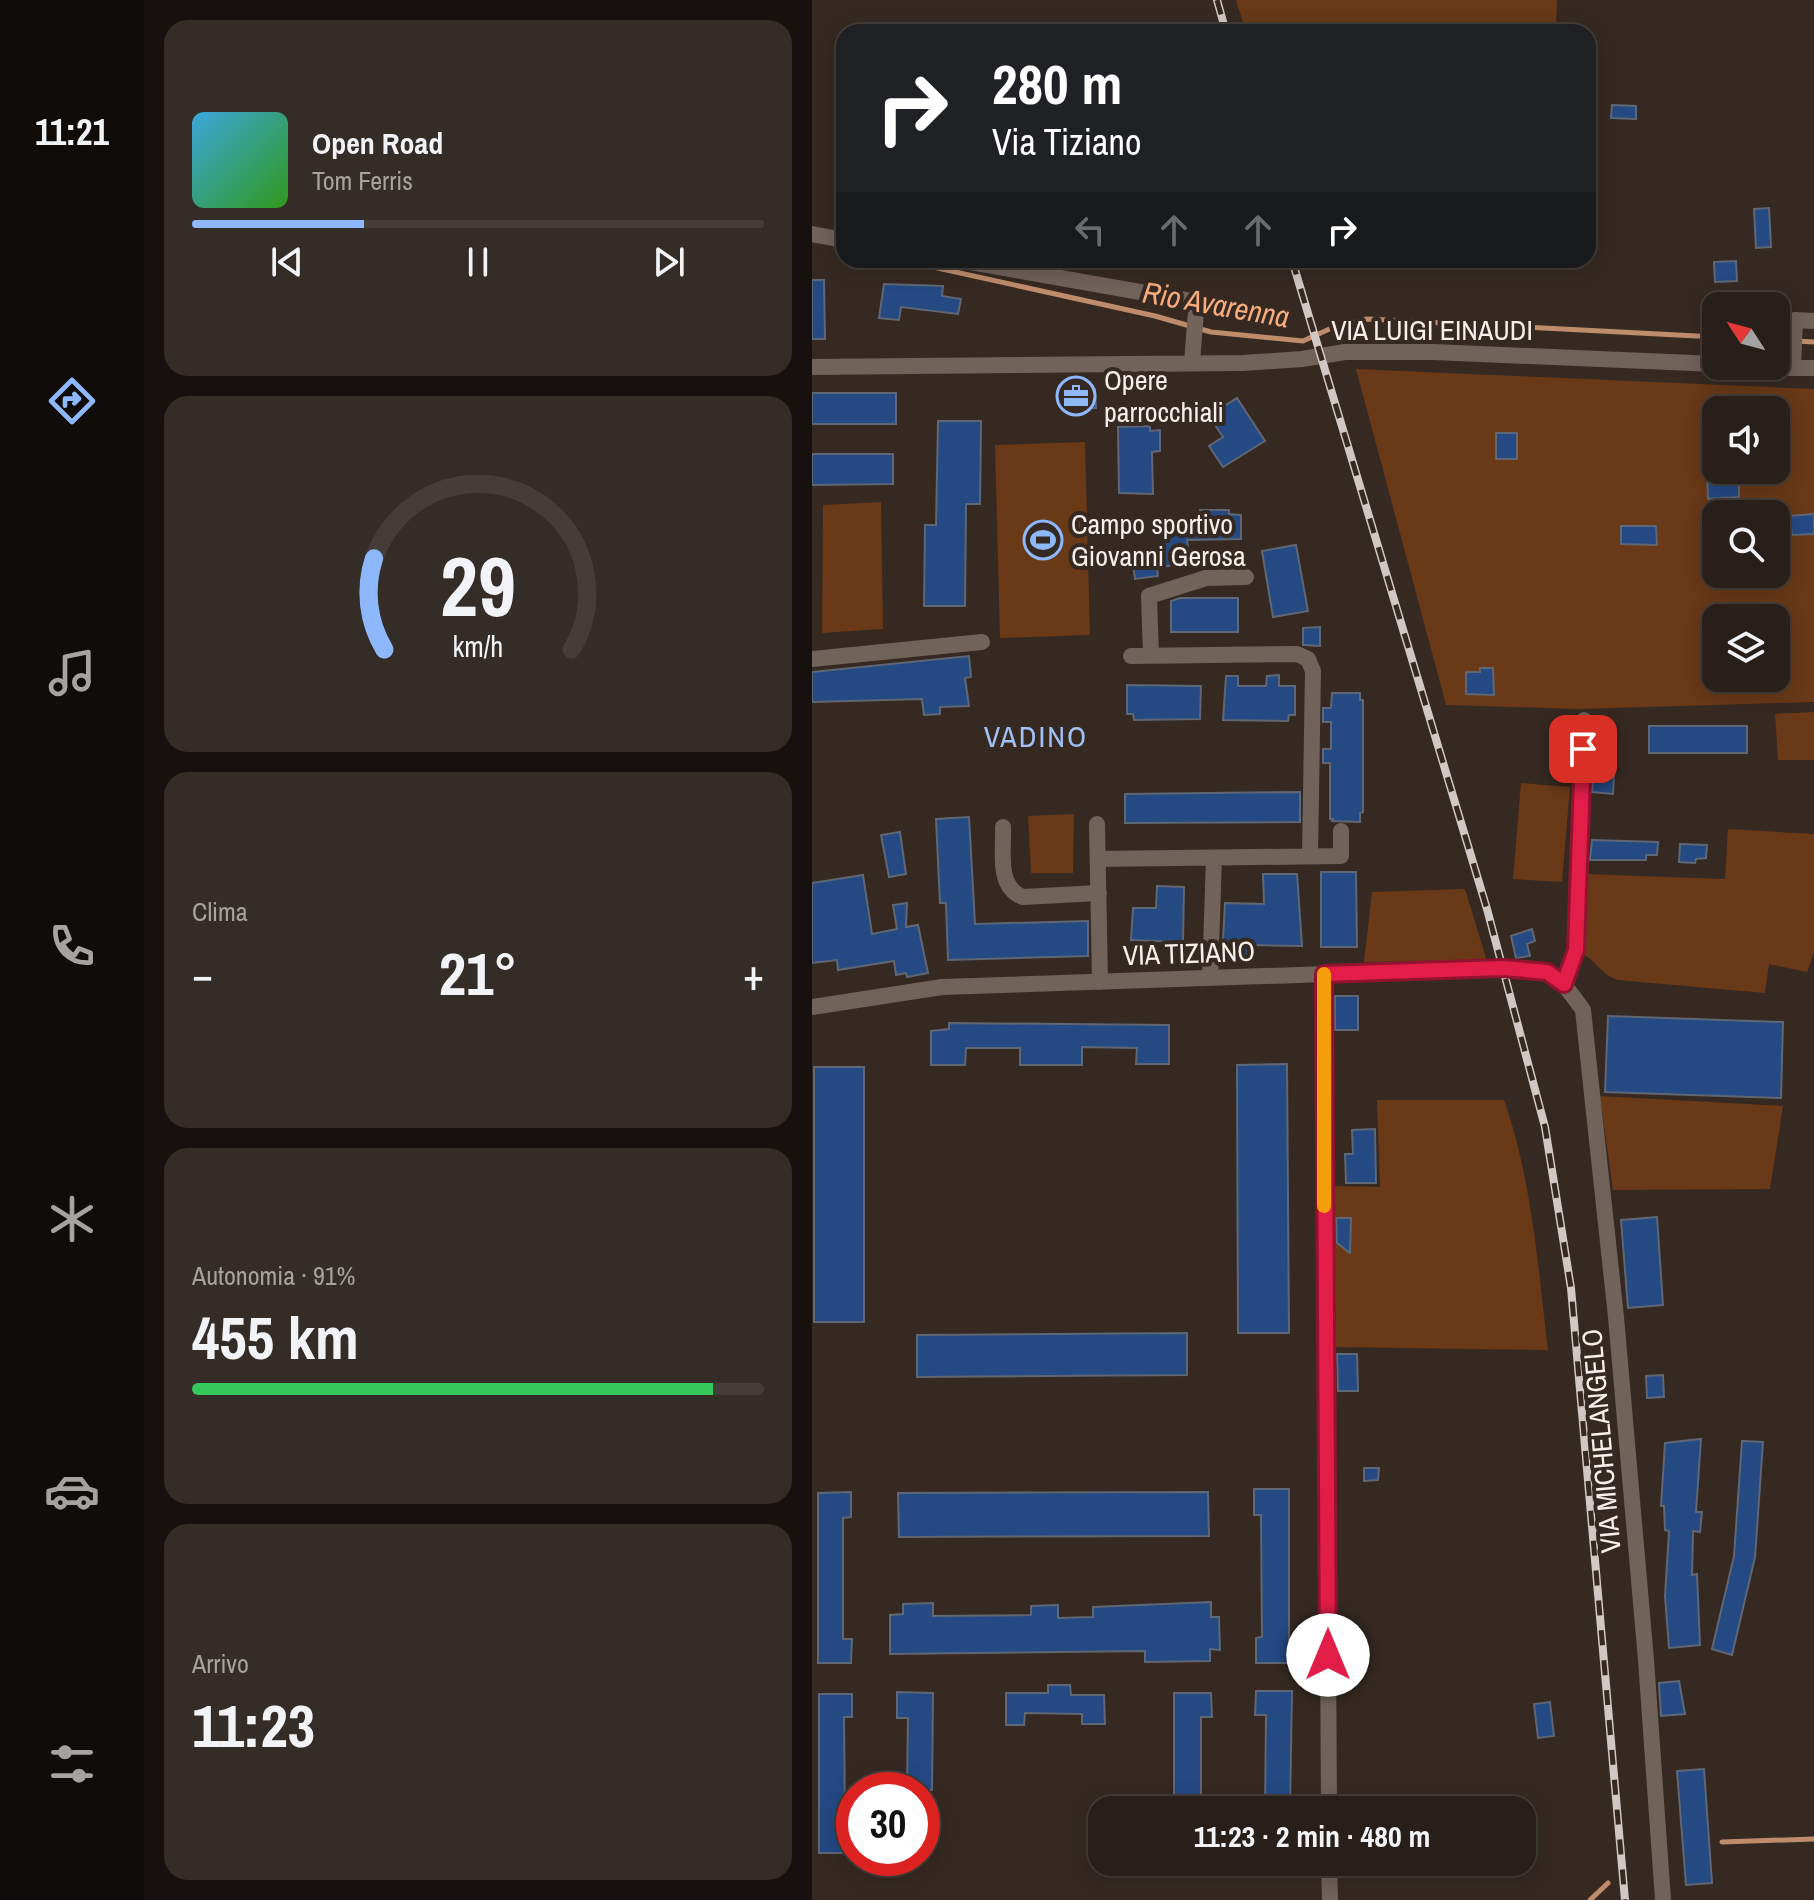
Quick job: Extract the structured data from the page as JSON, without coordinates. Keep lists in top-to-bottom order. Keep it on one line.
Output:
{"streets":{"street":["VIA LUIGI EINAUDI","VIA TIZIANO","VIA MICHELANGELO"]},"crossings":[["VIA TIZIANO","VIA MICHELANGELO"]],"districts":["VADINO"],"water":["Rio Avarenna"],"places":{"office":["Opere parrocchiali"],"sports":["Campo sportivo Giovanni Gerosa"]},"north":"top left","page":{"tabs":"11:21","turn":["280 m","Via Tiziano"],"song":["Open Road","Tom Ferris"],"tile":["Clima",["Autonomia · 91%","455 km"],["Arrivo","11:23"]],"heat":["−","21°","+"],"limit":"30","trip":"11:23 · 2 min · 480 m","gauge":["29","km/h"]}}
